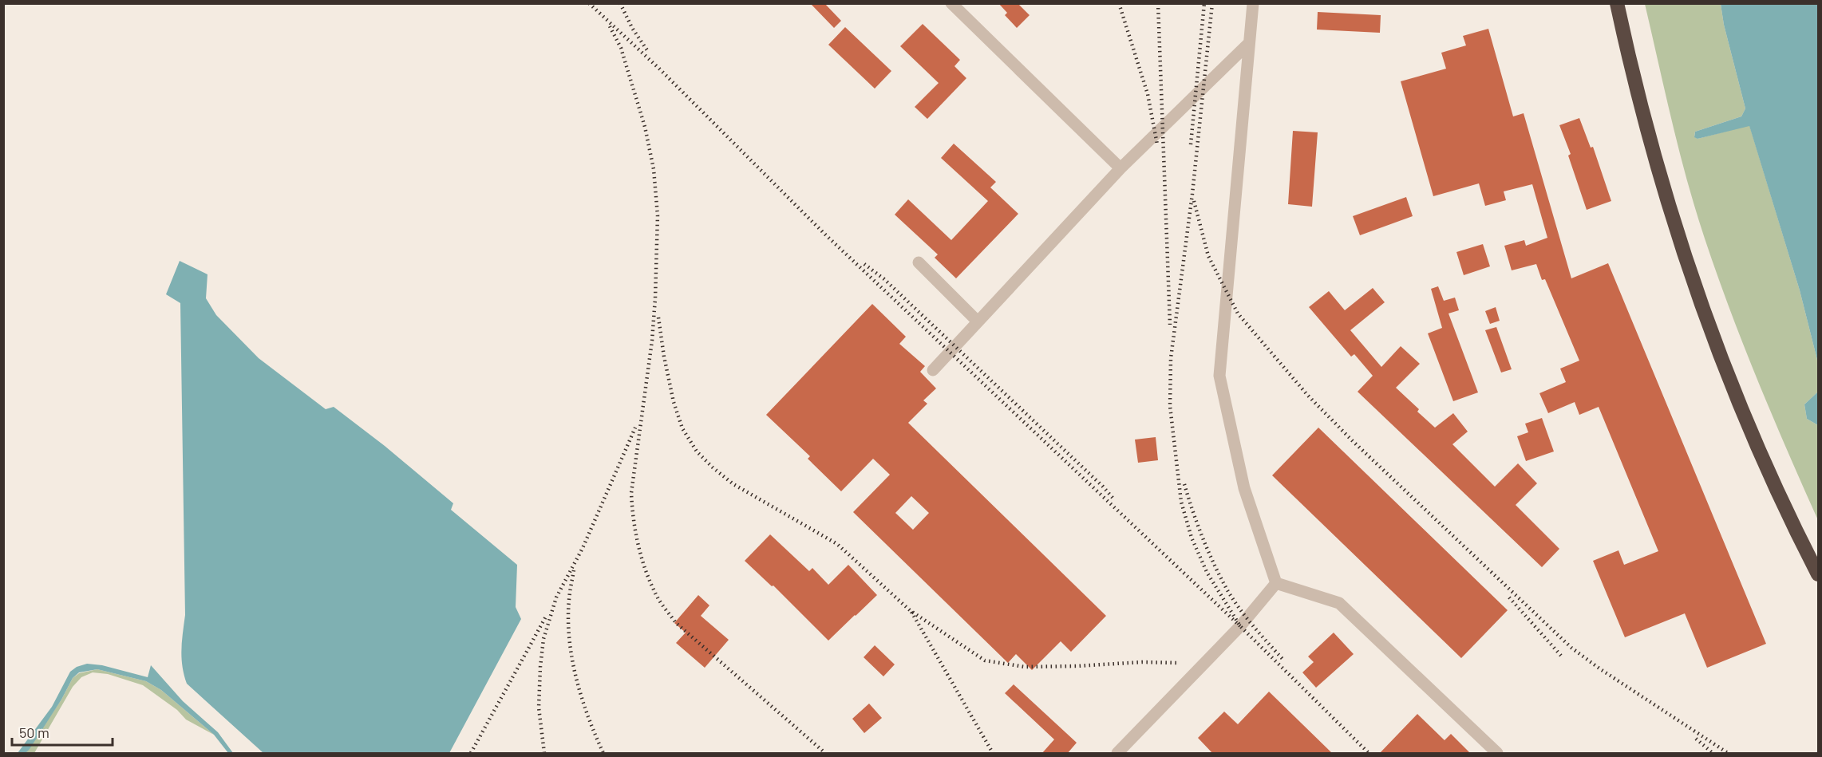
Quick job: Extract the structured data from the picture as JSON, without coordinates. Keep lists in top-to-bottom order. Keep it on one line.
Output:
{"scale_bar":"50 m"}
